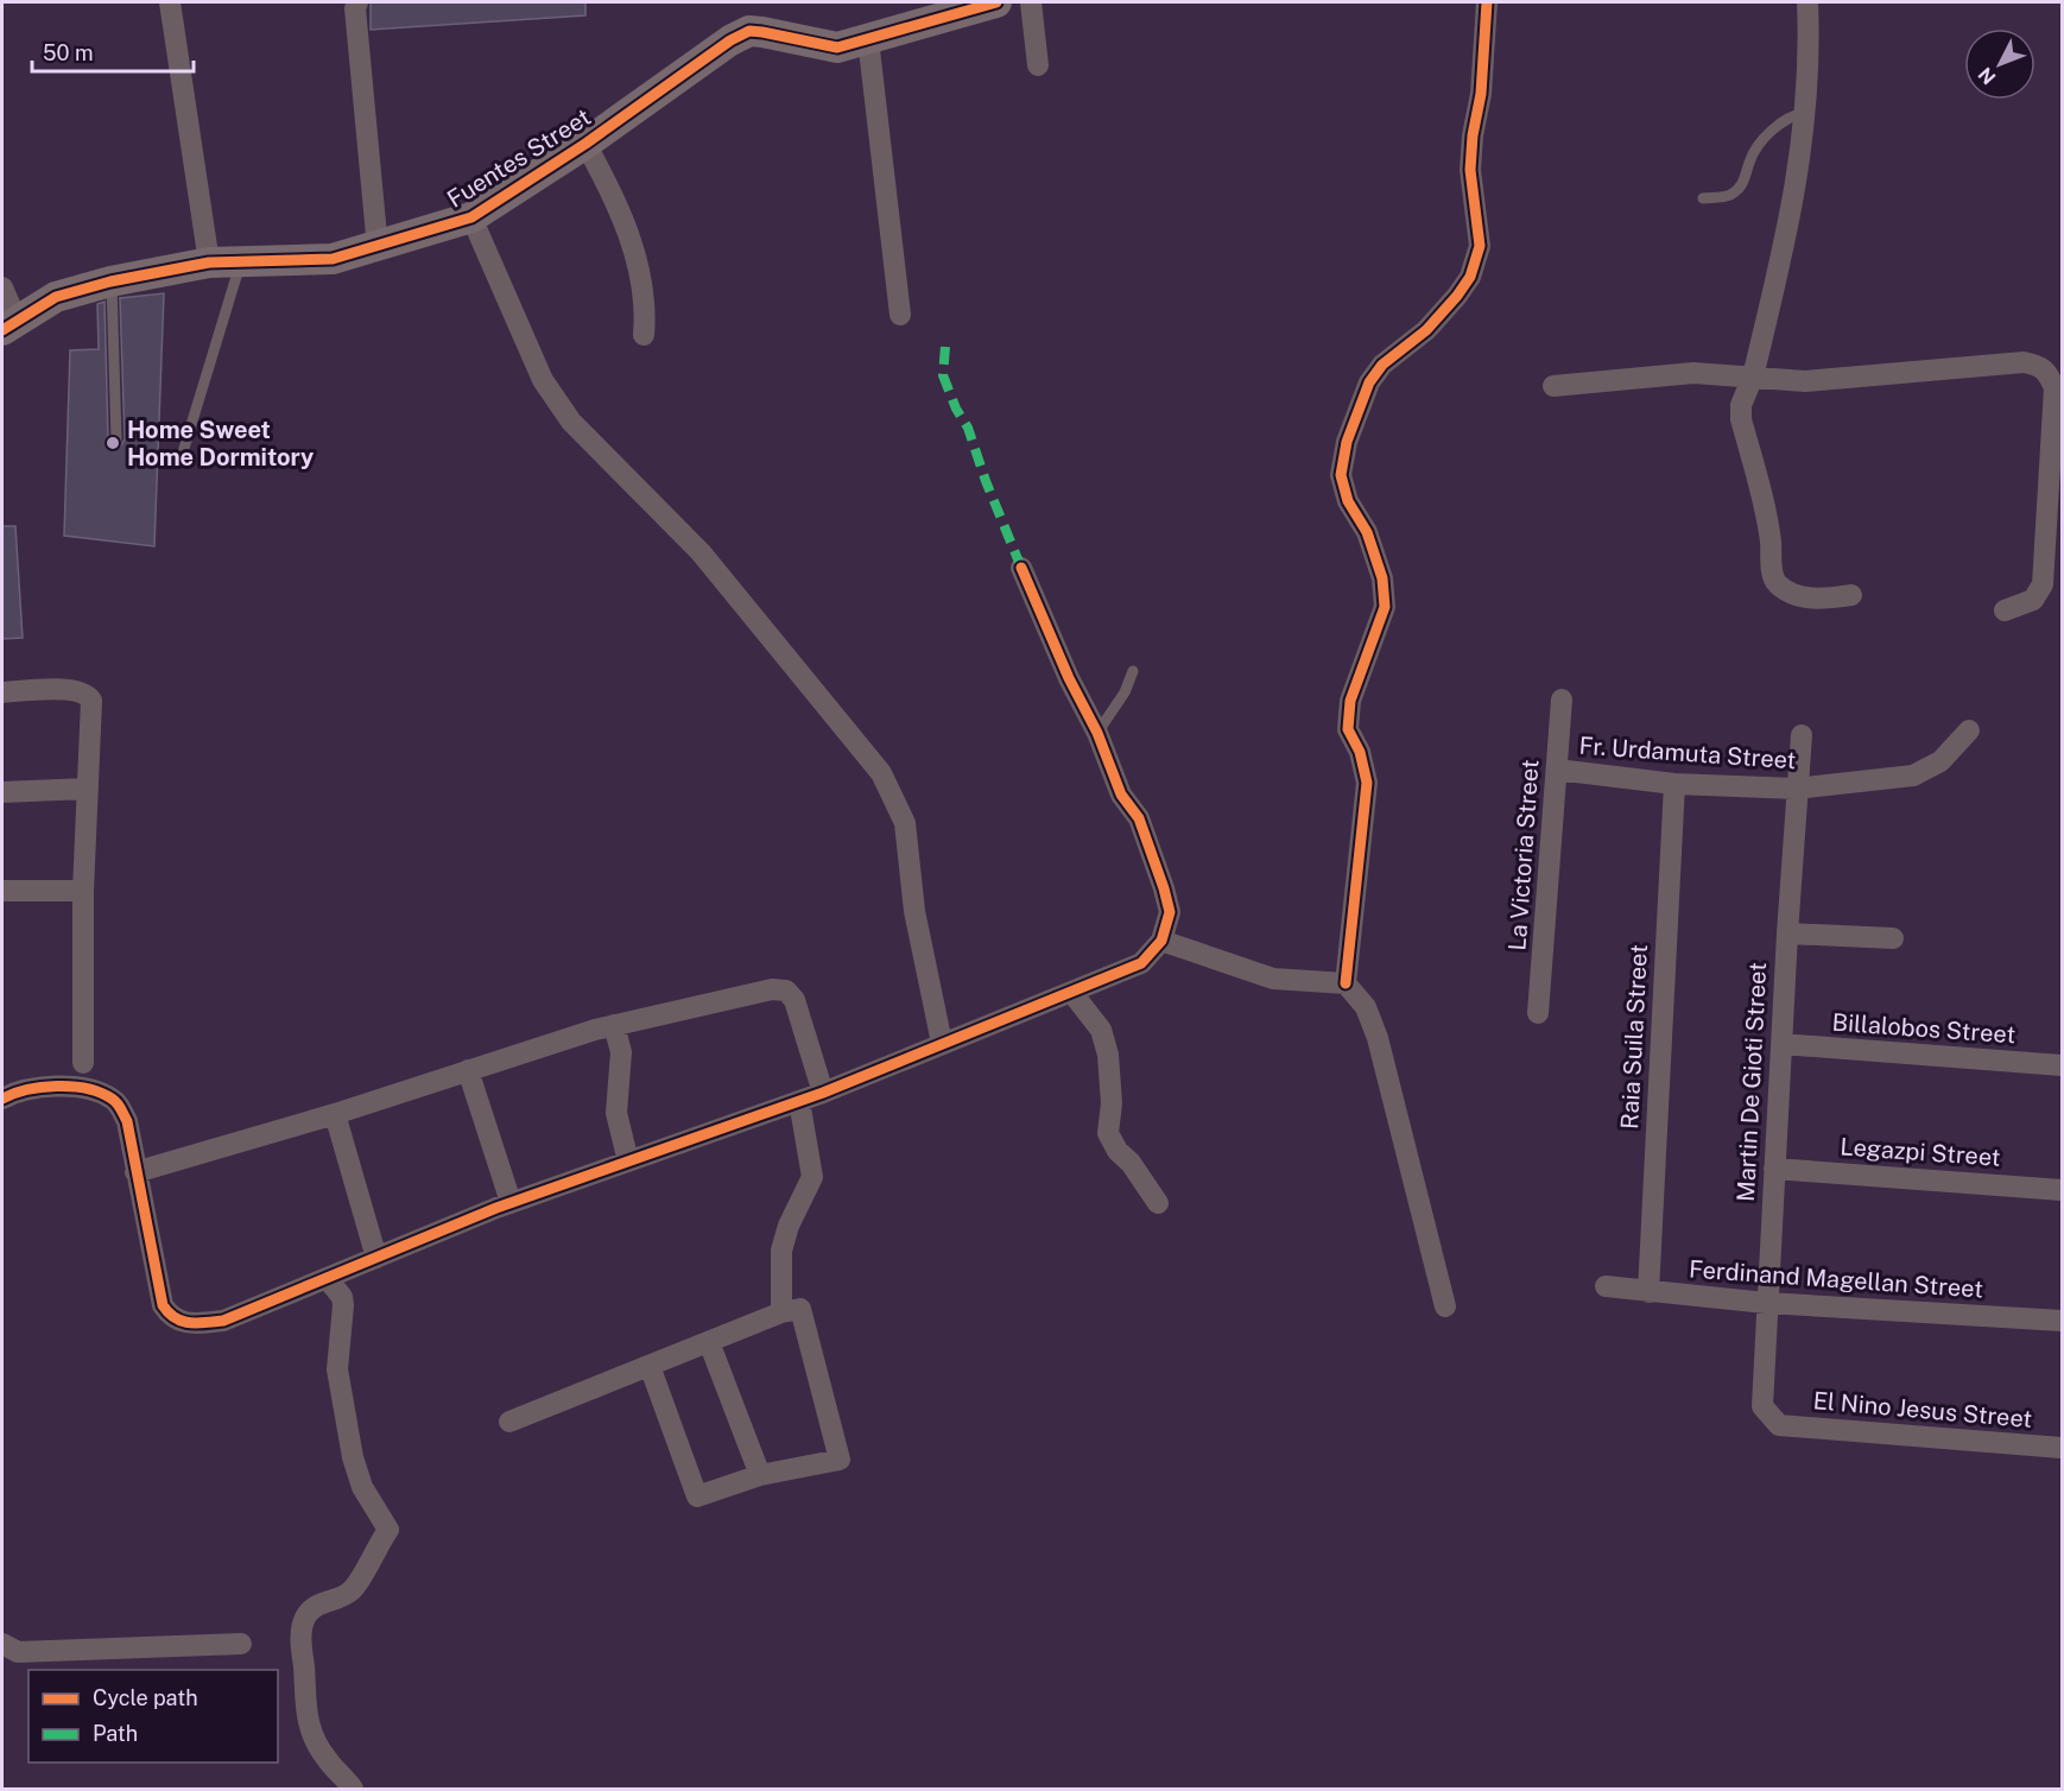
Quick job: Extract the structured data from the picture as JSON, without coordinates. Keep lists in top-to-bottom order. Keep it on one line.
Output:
{"streets":{"street":["Fuentes Street","Fr. Urdamuta Street","La Victoria Street","Billalobos Street","Raia Suila Street","Martin De Gioti Street","Legazpi Street","Ferdinand Magellan Street","El Nino Jesus Street"]},"crossings":[["Fr. Urdamuta Street","La Victoria Street"],["Fr. Urdamuta Street","Raia Suila Street"],["Fr. Urdamuta Street","Martin De Gioti Street"],["Billalobos Street","Martin De Gioti Street"],["Raia Suila Street","Ferdinand Magellan Street"],["Martin De Gioti Street","Legazpi Street"],["Martin De Gioti Street","Ferdinand Magellan Street"],["Martin De Gioti Street","El Nino Jesus Street"]],"places":["Home Sweet Home Dormitory"],"legend":["Cycle path","Path"],"scale_bar":"50 m","north":"bottom left"}
